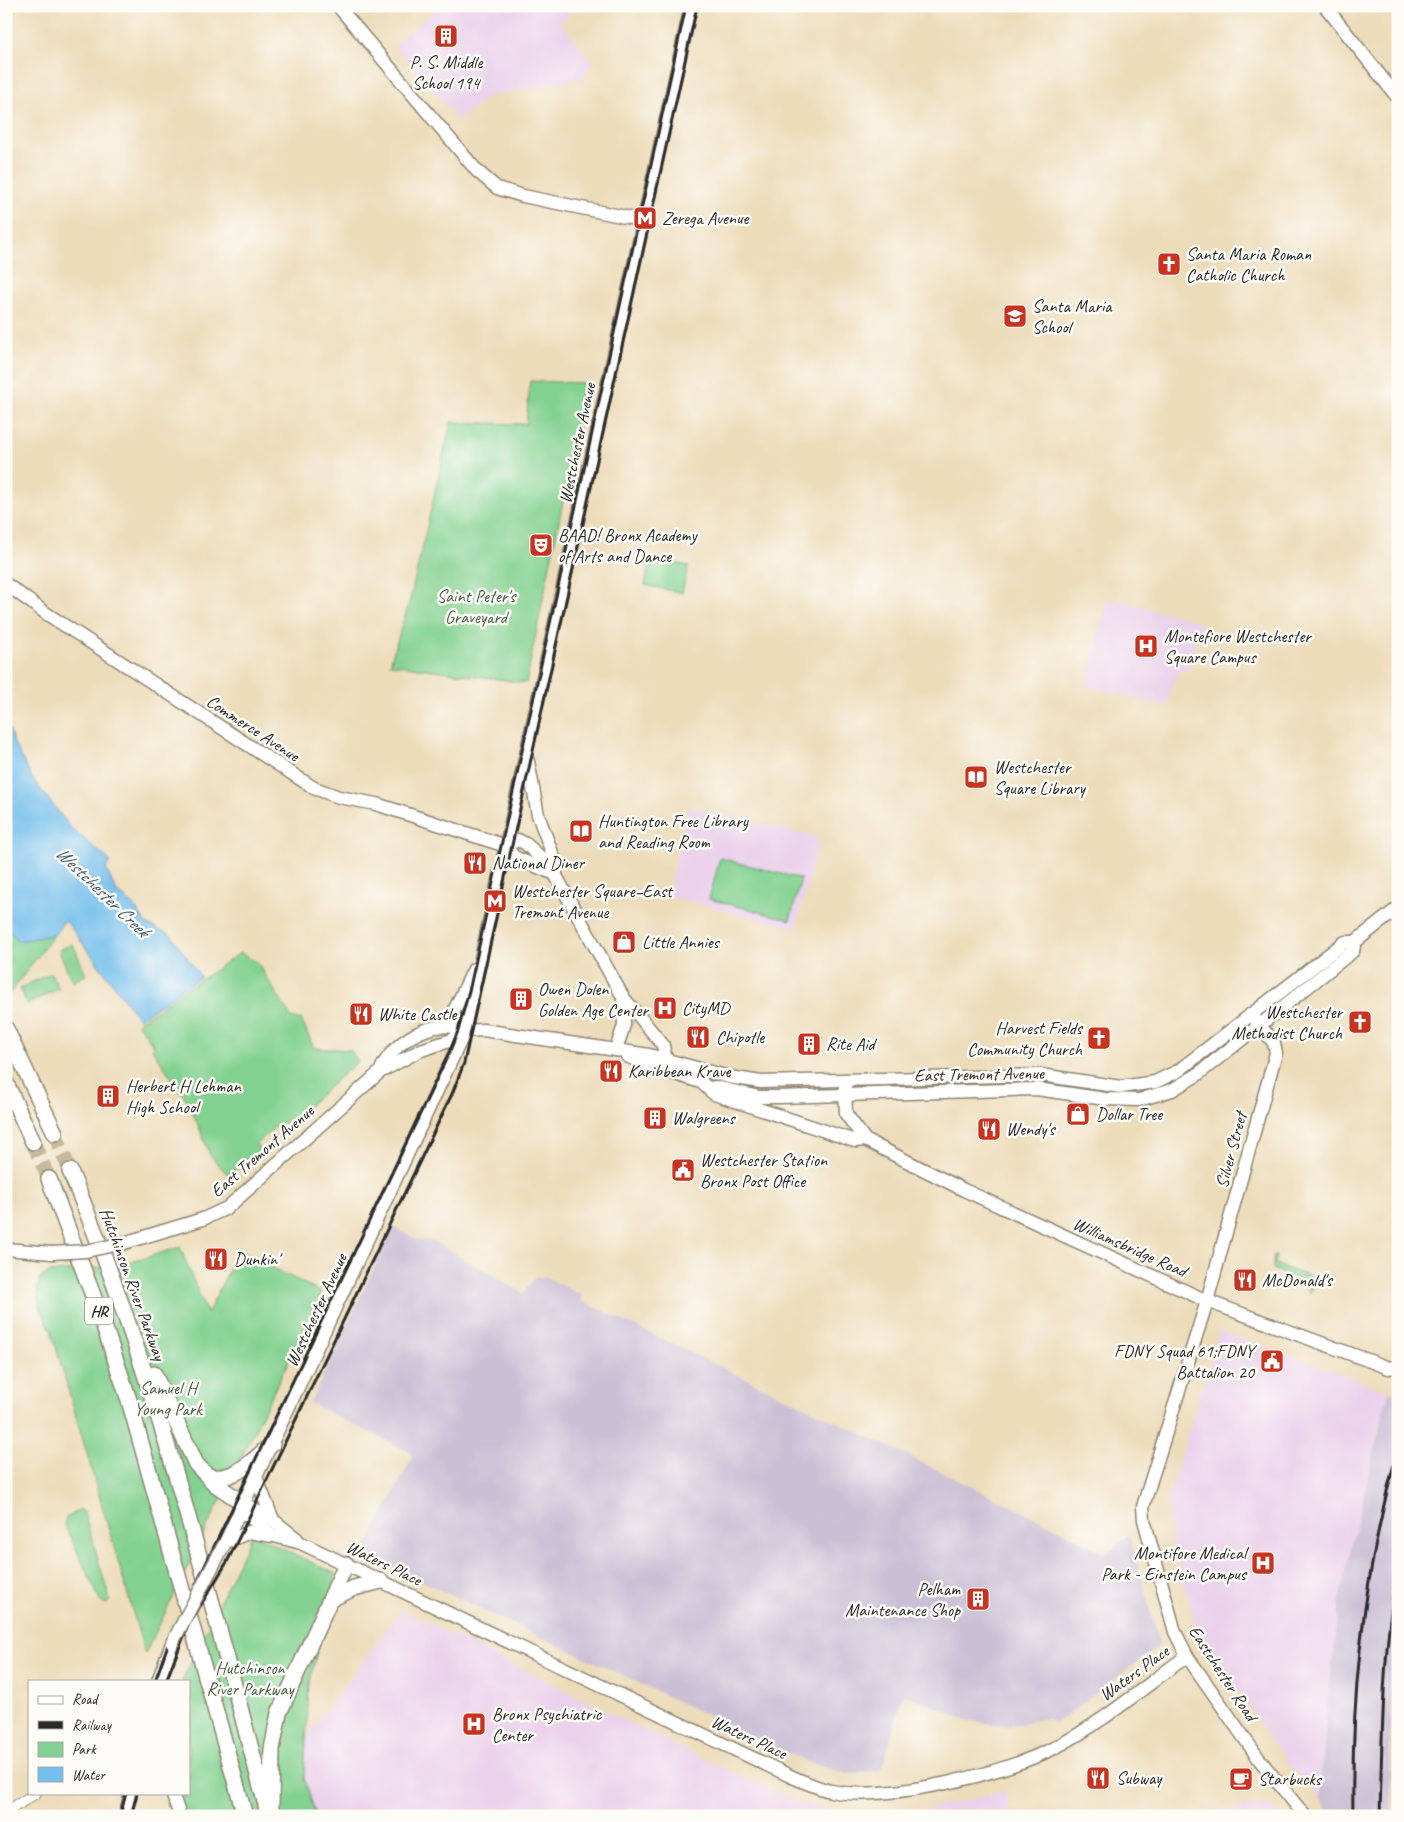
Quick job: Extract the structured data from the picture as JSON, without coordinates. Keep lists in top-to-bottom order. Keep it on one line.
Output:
{"streets":{"highway":["Hutchinson River Parkway","HR"],"main road":["Westchester Avenue","Commerce Avenue","East Tremont Avenue","Silver Street","Williamsbridge Road","Waters Place","Eastchester Road"]},"crossings":[["Westchester Avenue","Commerce Avenue"],["Westchester Avenue","East Tremont Avenue"],["Westchester Avenue","Waters Place"],["East Tremont Avenue","Silver Street"],["East Tremont Avenue","Williamsbridge Road"],["Silver Street","Williamsbridge Road"],["Silver Street","Eastchester Road"],["Williamsbridge Road","Eastchester Road"],["Waters Place","Eastchester Road"]],"water":["Westchester Creek"],"parks":["Saint Peter's Graveyard","Samuel H Young Park","Hutchinson River Parkway"],"places":{"building":["P. S. Middle School 194","Owen Dolen Golden Age Center","Rite Aid","Herbert H Lehman High School","Walgreens","Pelham Maintenance Shop"],"metro station":["Zerega Avenue","Westchester Square–East Tremont Avenue"],"church":["Santa Maria Roman Catholic Church","Westchester Methodist Church","Harvest Fields Community Church"],"school or university":["Santa Maria School"],"theatre":["BAAD! Bronx Academy of Arts and Dance"],"hospital":["Montefiore Westchester Square Campus","CityMD","Montifore Medical Park - Einstein Campus","Bronx Psychiatric Center"],"library":["Westchester Square Library","Huntington Free Library and Reading Room"],"restaurant":["National Diner","White Castle","Chipotle","Karibbean Krave","Wendy's","Dunkin'","McDonald's","Subway"],"shop":["Little Annies","Dollar Tree"],"public building":["Westchester Station Bronx Post Office","FDNY Squad 61;FDNY Battalion 20"],"cafe":["Starbucks"]},"legend":["Road","Railway","Park","Water"]}
